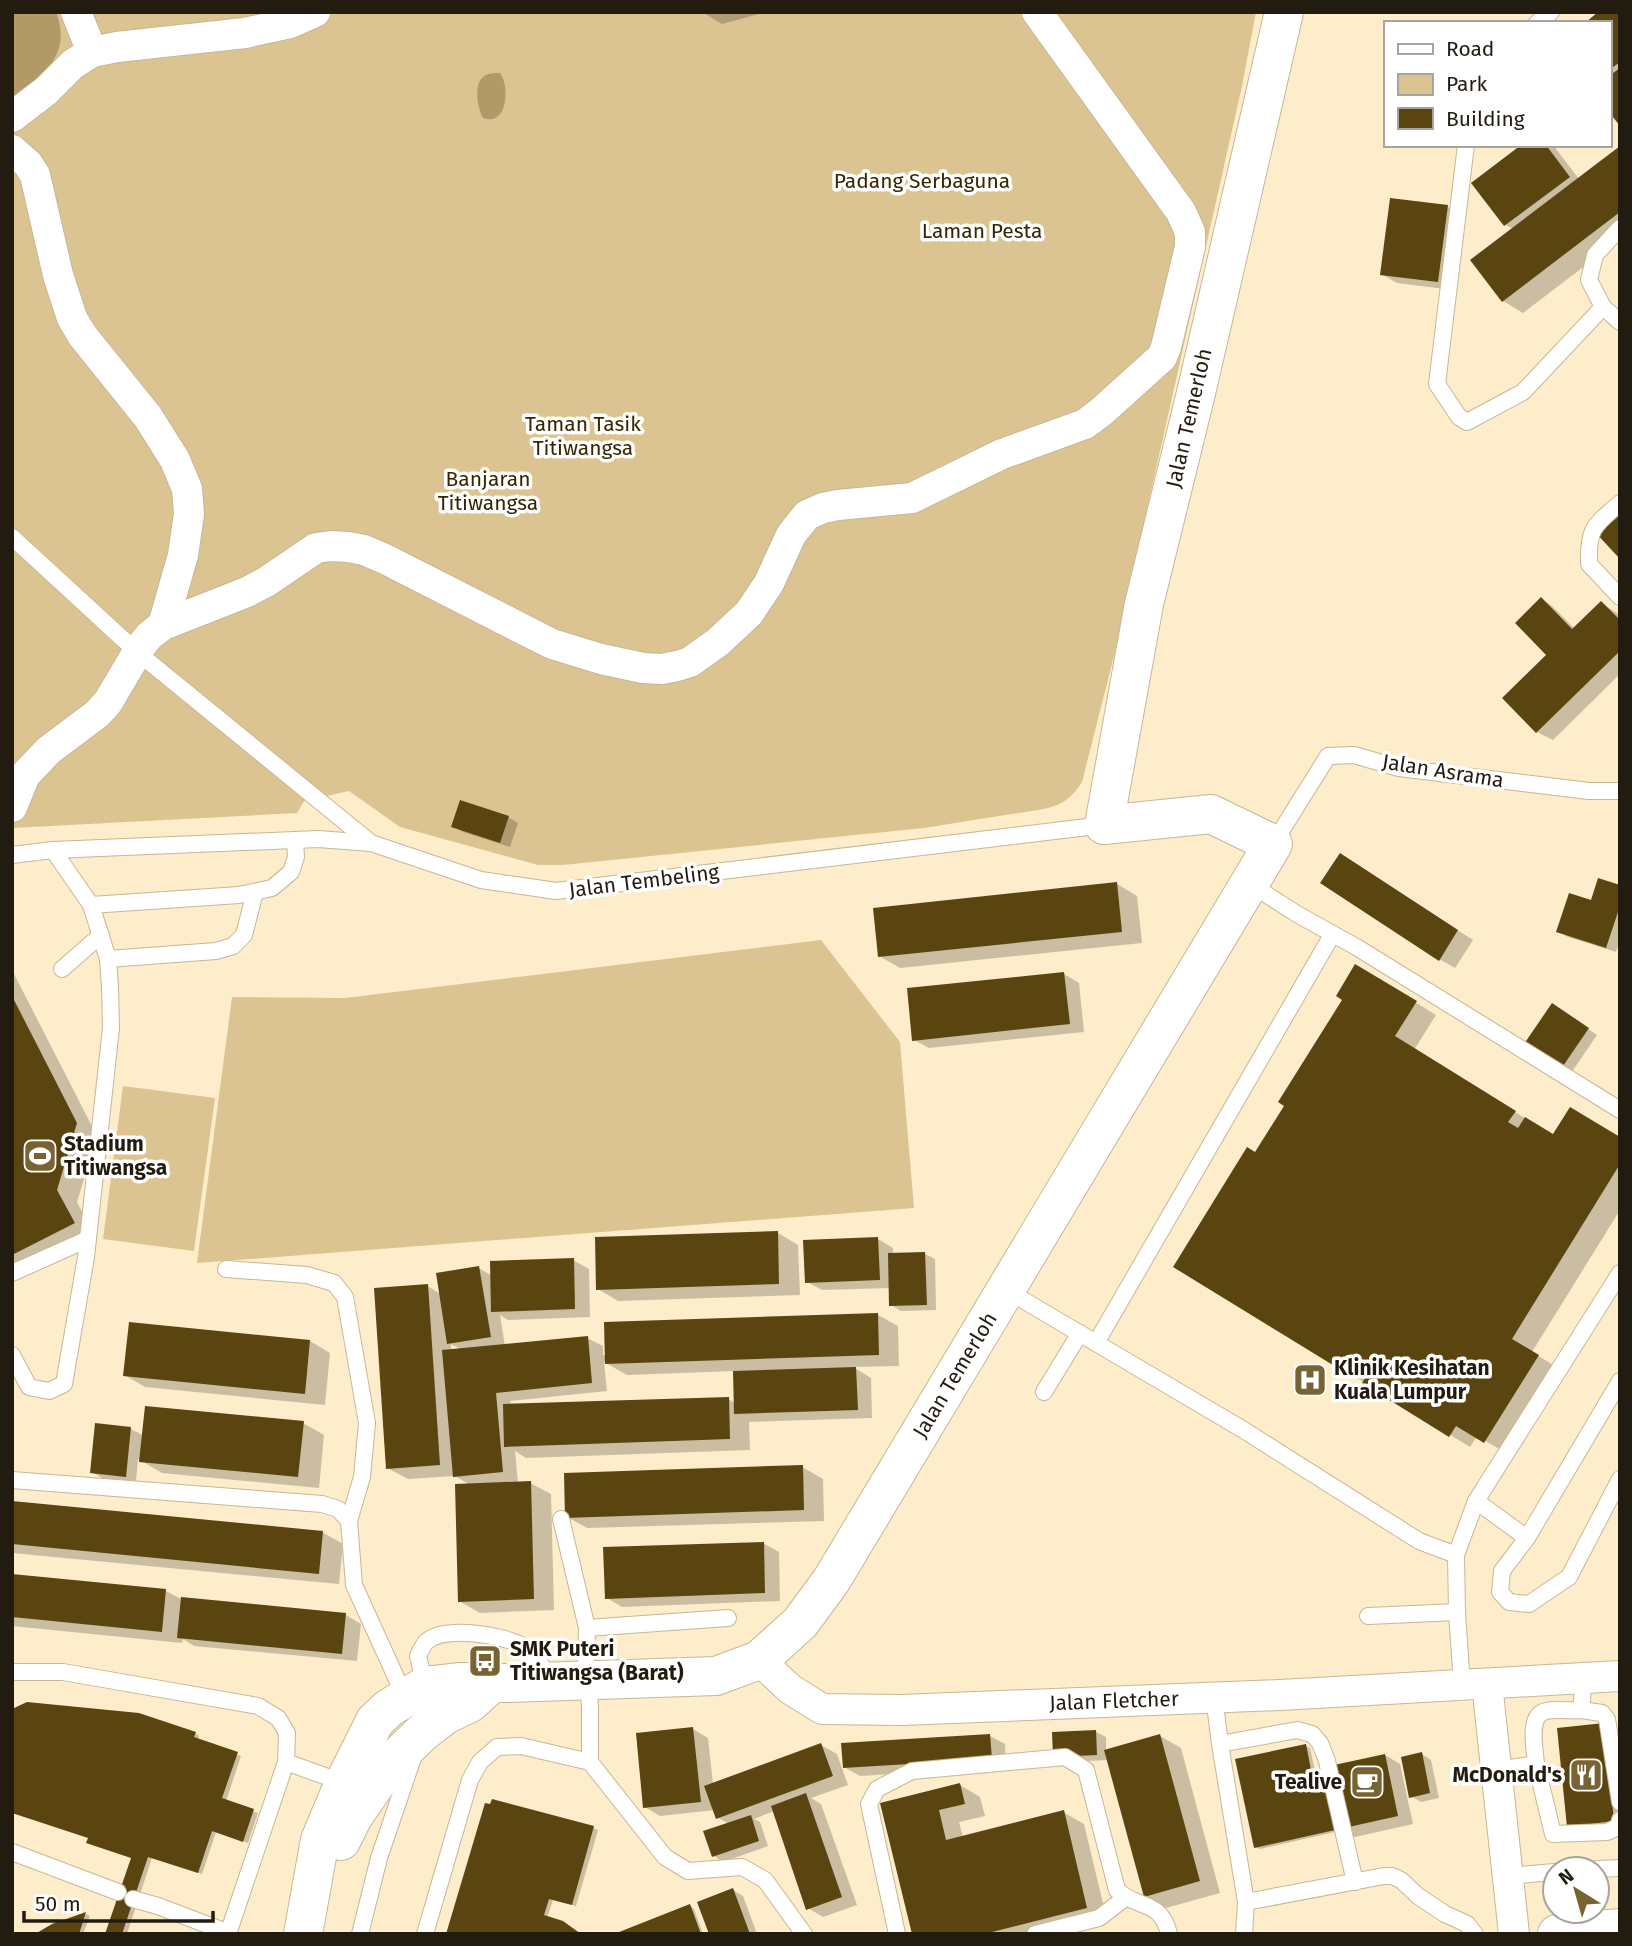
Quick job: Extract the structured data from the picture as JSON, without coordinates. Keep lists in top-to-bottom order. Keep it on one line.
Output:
{"streets":{"street":["Jalan Temerloh","Jalan Tembeling","Jalan Fletcher"],"lane":["Jalan Asrama"]},"crossings":[["Jalan Temerloh","Jalan Asrama"],["Jalan Temerloh","Jalan Tembeling"],["Jalan Temerloh","Jalan Fletcher"],["Jalan Asrama","Jalan Tembeling"]],"parks":["Padang Serbaguna","Laman Pesta","Taman Tasik Titiwangsa","Banjaran Titiwangsa"],"places":{"sports":["Stadium Titiwangsa"],"hospital":["Klinik Kesihatan Kuala Lumpur"],"bus stop":["SMK Puteri Titiwangsa (Barat)"],"restaurant":["McDonald's"],"cafe":["Tealive"]},"legend":["Road","Park","Building"],"scale_bar":"50 m","north":"top left"}
